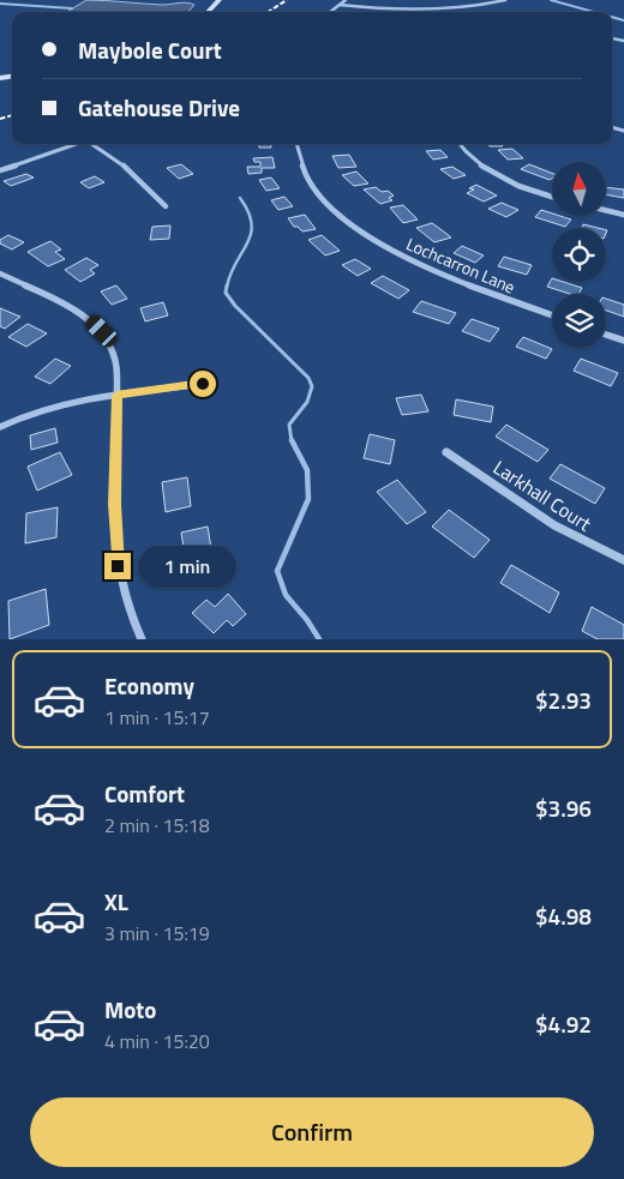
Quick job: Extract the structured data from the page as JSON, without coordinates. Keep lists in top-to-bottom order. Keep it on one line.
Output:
{"streets":{"street":["Lochcarron Lane","Larkhall Court"]},"north":"top","page":{"banner":["Maybole Court","Gatehouse Drive"],"bubble":"1 min","list":[{"name":"Economy","note":"1 min · 15:17","value":"$2.93"},{"name":"Comfort","note":"2 min · 15:18","value":"$3.96"},{"name":"XL","note":"3 min · 15:19","value":"$4.98"},{"name":"Moto","note":"4 min · 15:20","value":"$4.92"}],"buttons":"Confirm"}}
